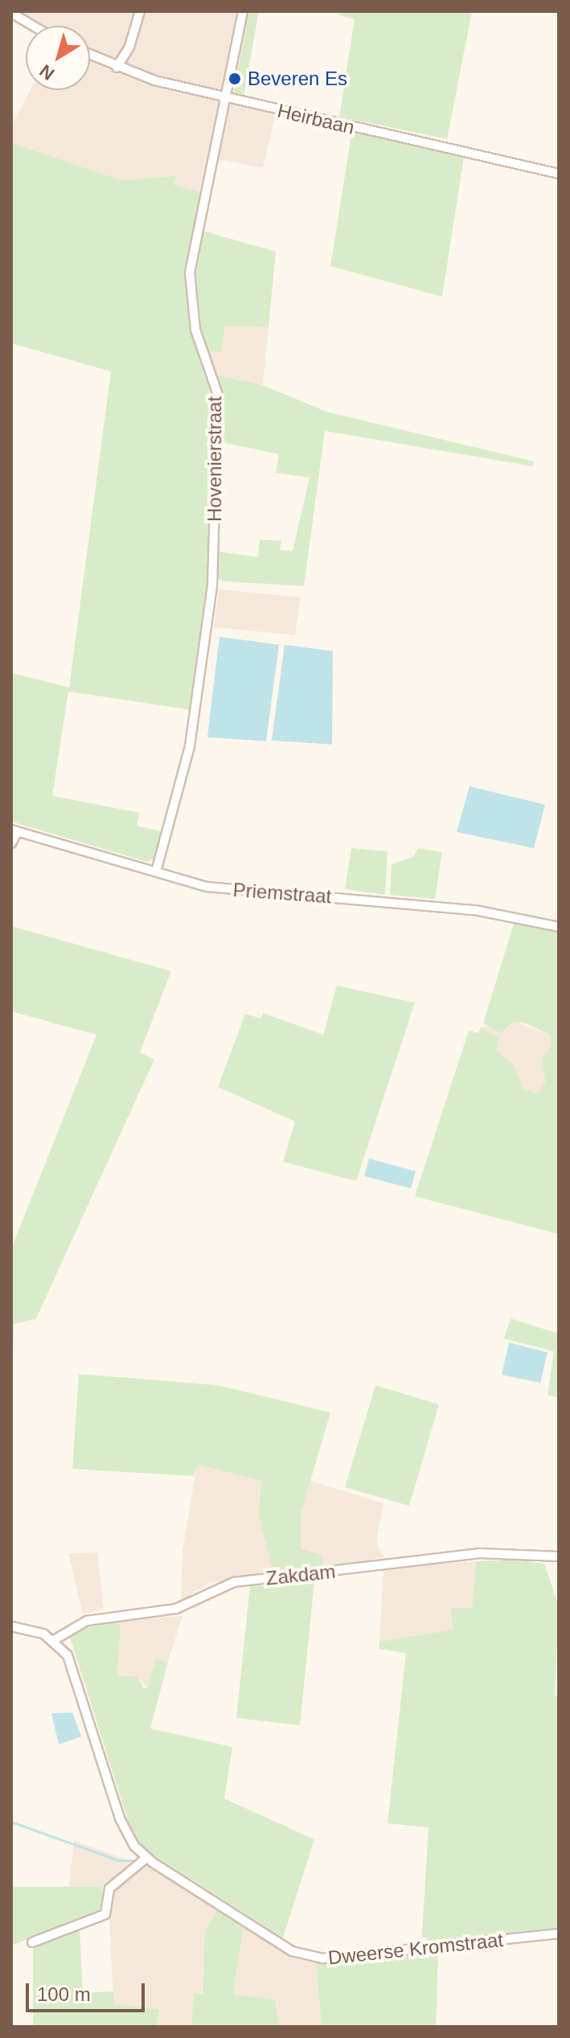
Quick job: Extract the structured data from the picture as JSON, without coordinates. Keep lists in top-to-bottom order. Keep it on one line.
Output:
{"streets":{"street":["Heirbaan","Hovenierstraat","Priemstraat","Zakdam","Dweerse Kromstraat"]},"crossings":[["Heirbaan","Hovenierstraat"],["Hovenierstraat","Priemstraat"],["Zakdam","Dweerse Kromstraat"]],"places":["Beveren Es"],"scale_bar":"100 m","north":"bottom left"}
